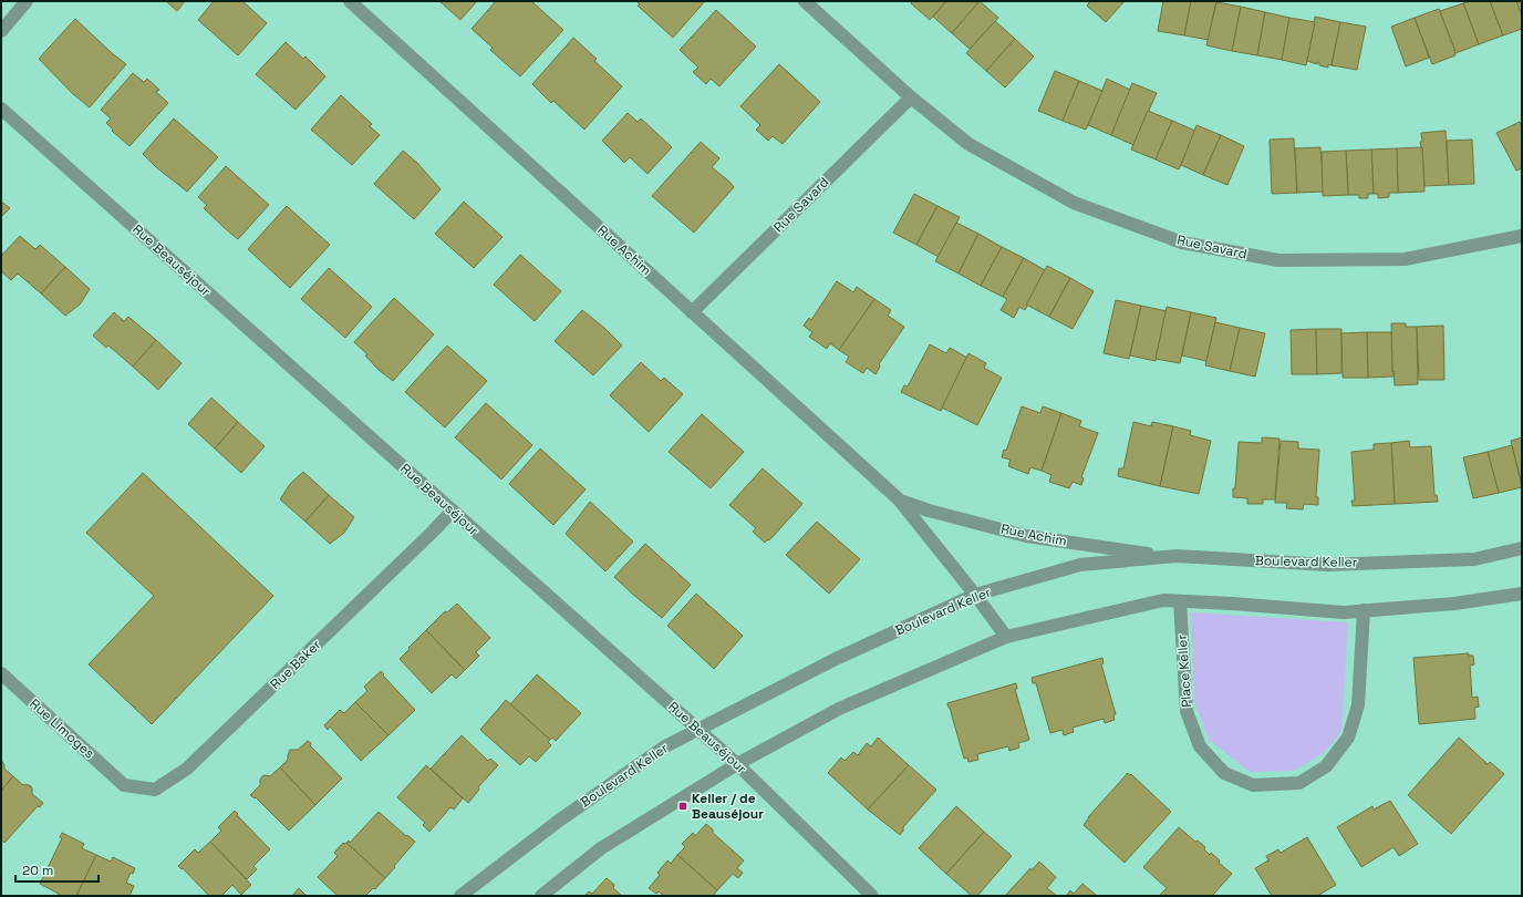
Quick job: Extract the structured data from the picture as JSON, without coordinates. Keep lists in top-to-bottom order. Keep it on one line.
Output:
{"streets":{"street":["Rue Savard","Rue Achim","Rue Beauséjour","Boulevard Keller","Rue Baker","Place Keller","Rue Limoges"]},"crossings":[["Rue Savard","Rue Achim"],["Rue Achim","Boulevard Keller"],["Rue Beauséjour","Boulevard Keller"],["Rue Beauséjour","Rue Baker"],["Rue Baker","Rue Limoges"]],"places":{"transit":["Keller / de Beauséjour"]},"scale_bar":"20 m"}
